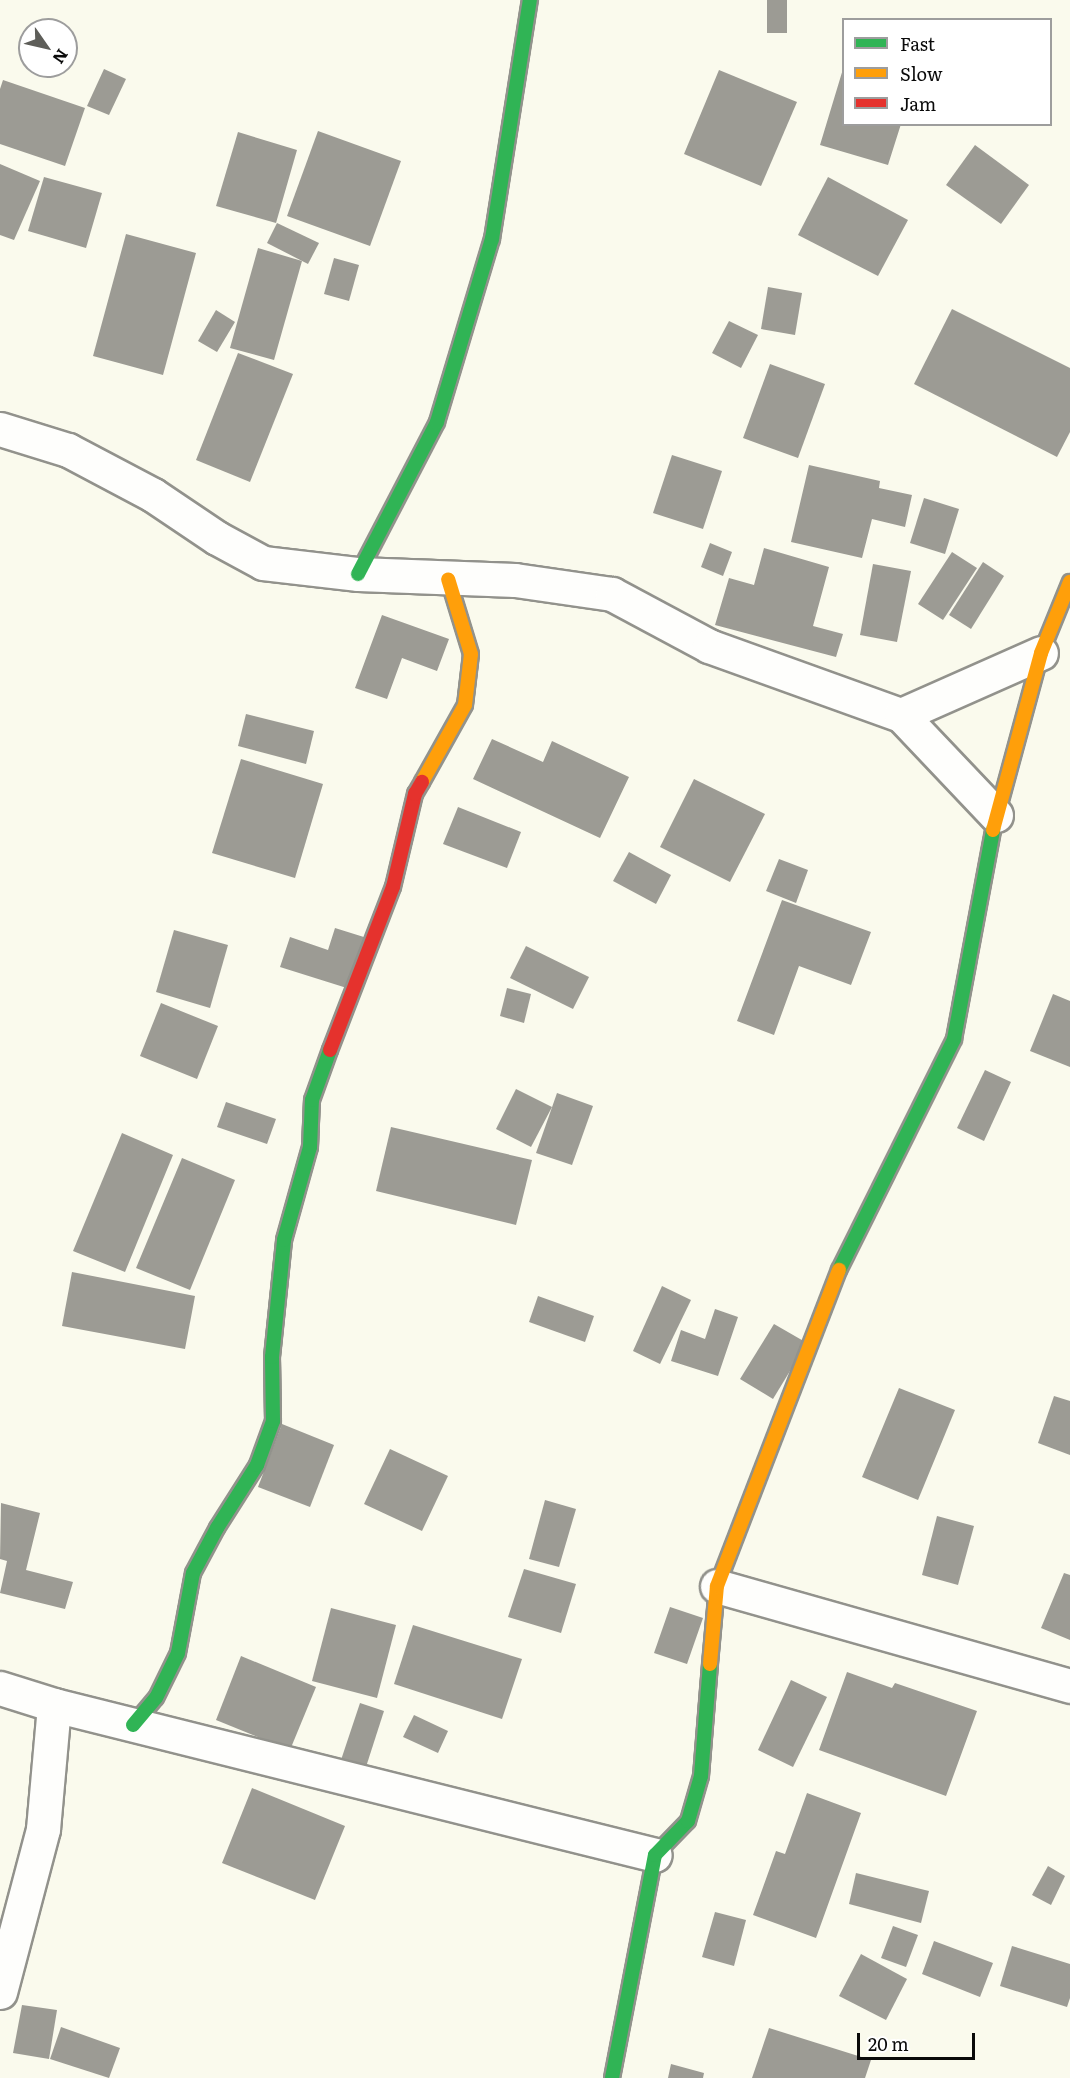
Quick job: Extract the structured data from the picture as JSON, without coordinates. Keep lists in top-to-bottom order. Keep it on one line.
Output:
{"legend":["Fast","Slow","Jam"],"scale_bar":"20 m","north":"bottom right"}
